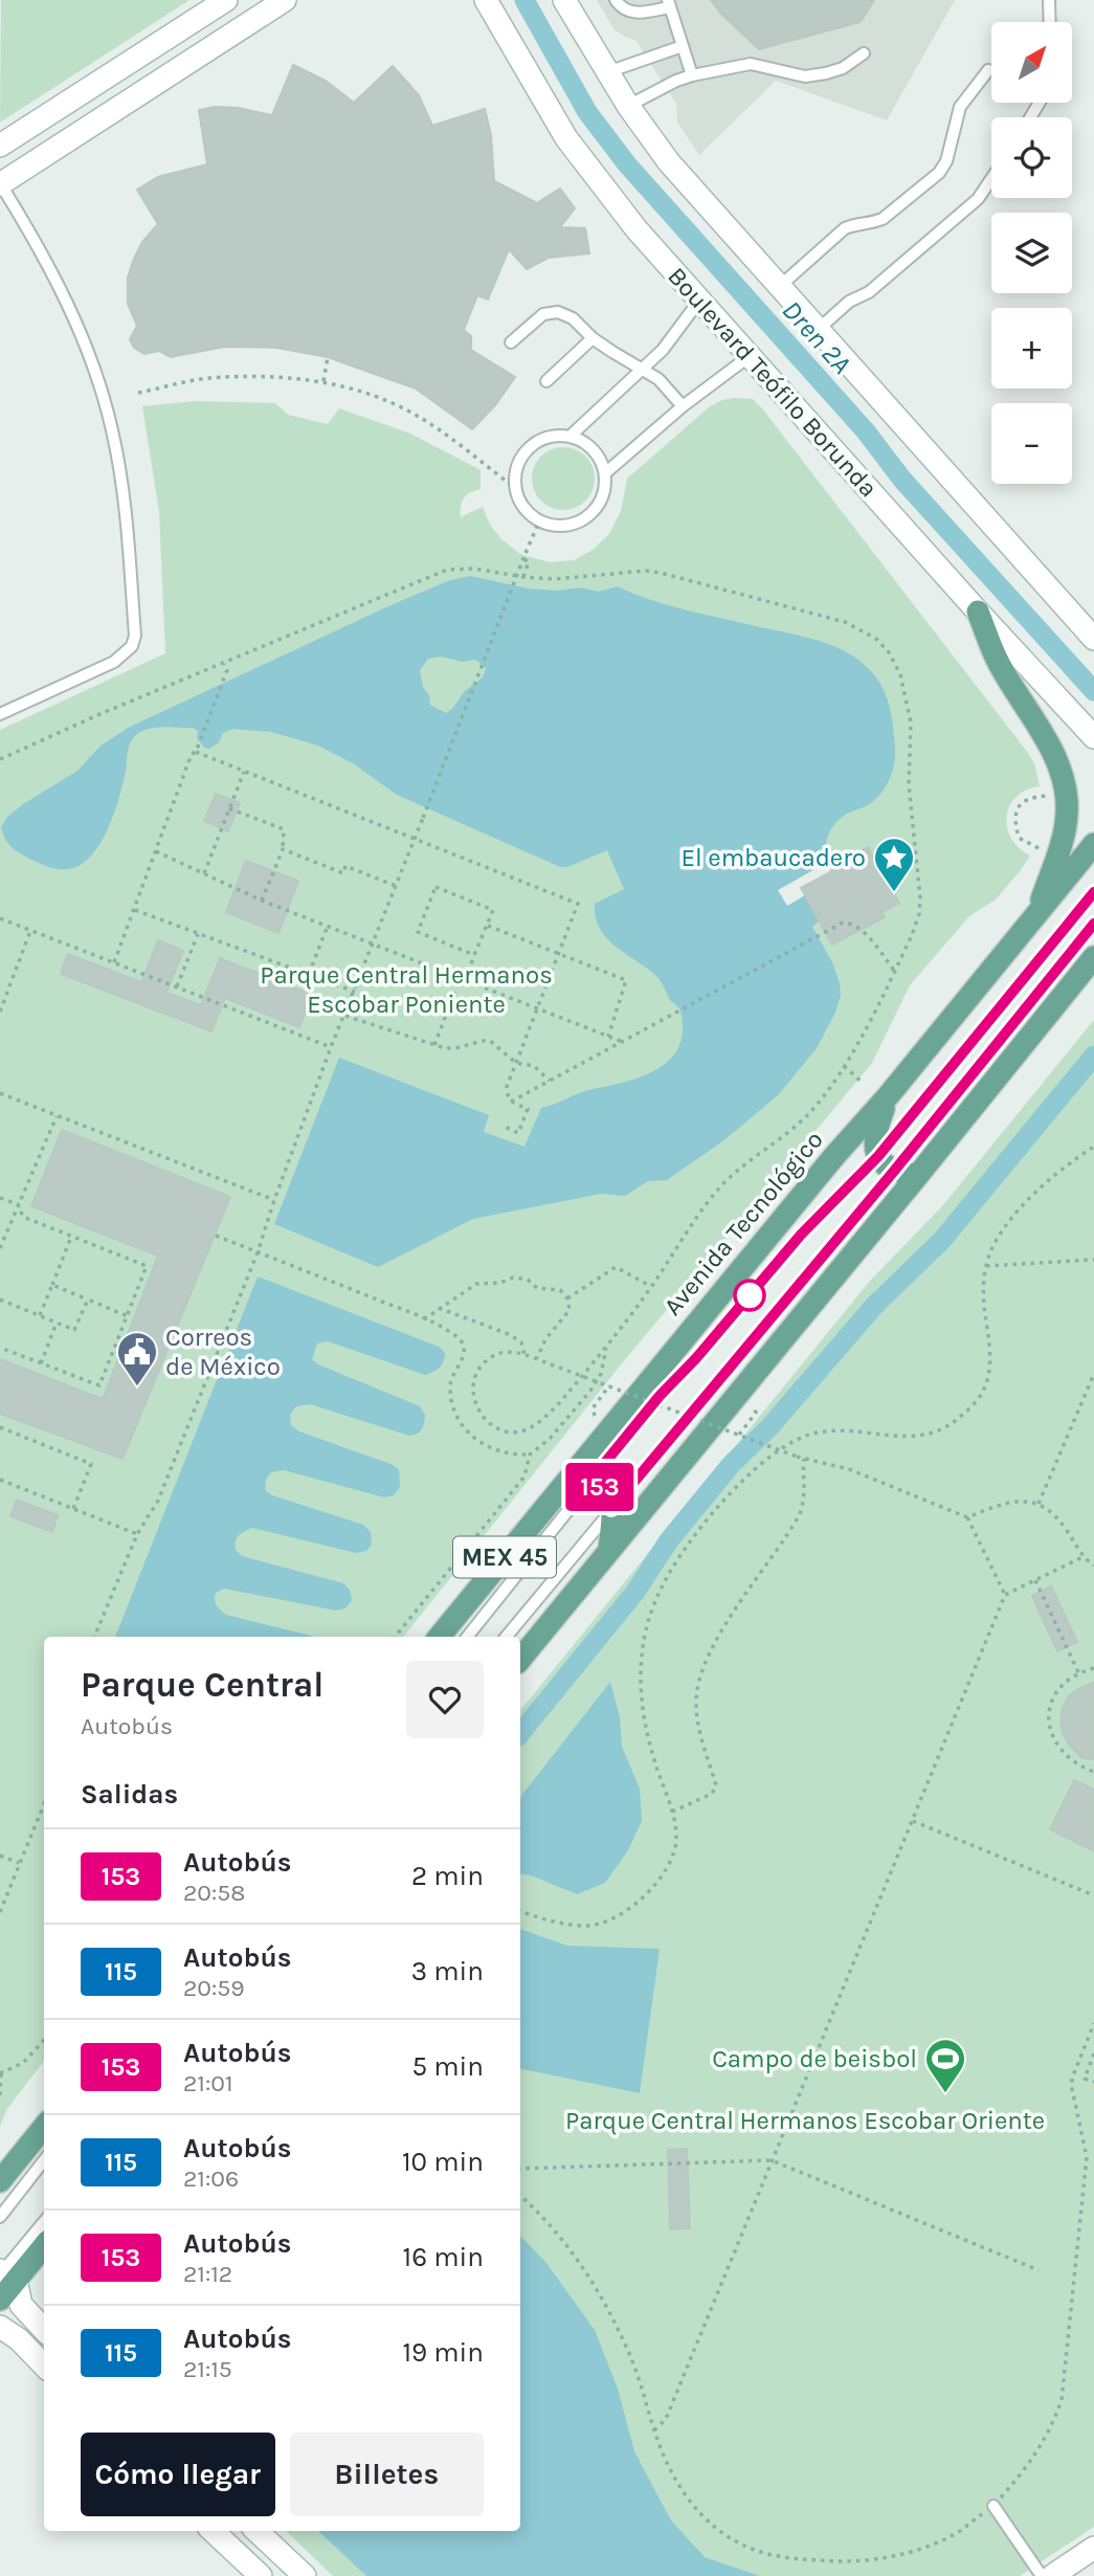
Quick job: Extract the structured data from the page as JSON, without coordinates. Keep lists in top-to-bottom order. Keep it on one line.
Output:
{"streets":{"main road":["Boulevard Teófilo Borunda","Avenida Tecnológico","MEX 45"]},"water":["Dren 2A"],"parks":["Parque Central Hermanos Escobar Poniente","Parque Central Hermanos Escobar Oriente"],"places":{"place":["El embaucadero"],"public building":["Correos de México"],"sports":["Campo de beisbol"]},"lines":["bus line 153"],"north":"top right","page":{"on_map":"153","map_buttons":["+","−"],"heading":[["Parque Central","Autobús"],"Salidas"],"list":[{"mark":"153","name":"Autobús","note":"20:58","value":"2 min"},{"mark":"115","name":"Autobús","note":"20:59","value":"3 min"},{"mark":"153","name":"Autobús","note":"21:01","value":"5 min"},{"mark":"115","name":"Autobús","note":"21:06","value":"10 min"},{"mark":"153","name":"Autobús","note":"21:12","value":"16 min"},{"mark":"115","name":"Autobús","note":"21:15","value":"19 min"}],"buttons":["Cómo llegar","Billetes"]}}
